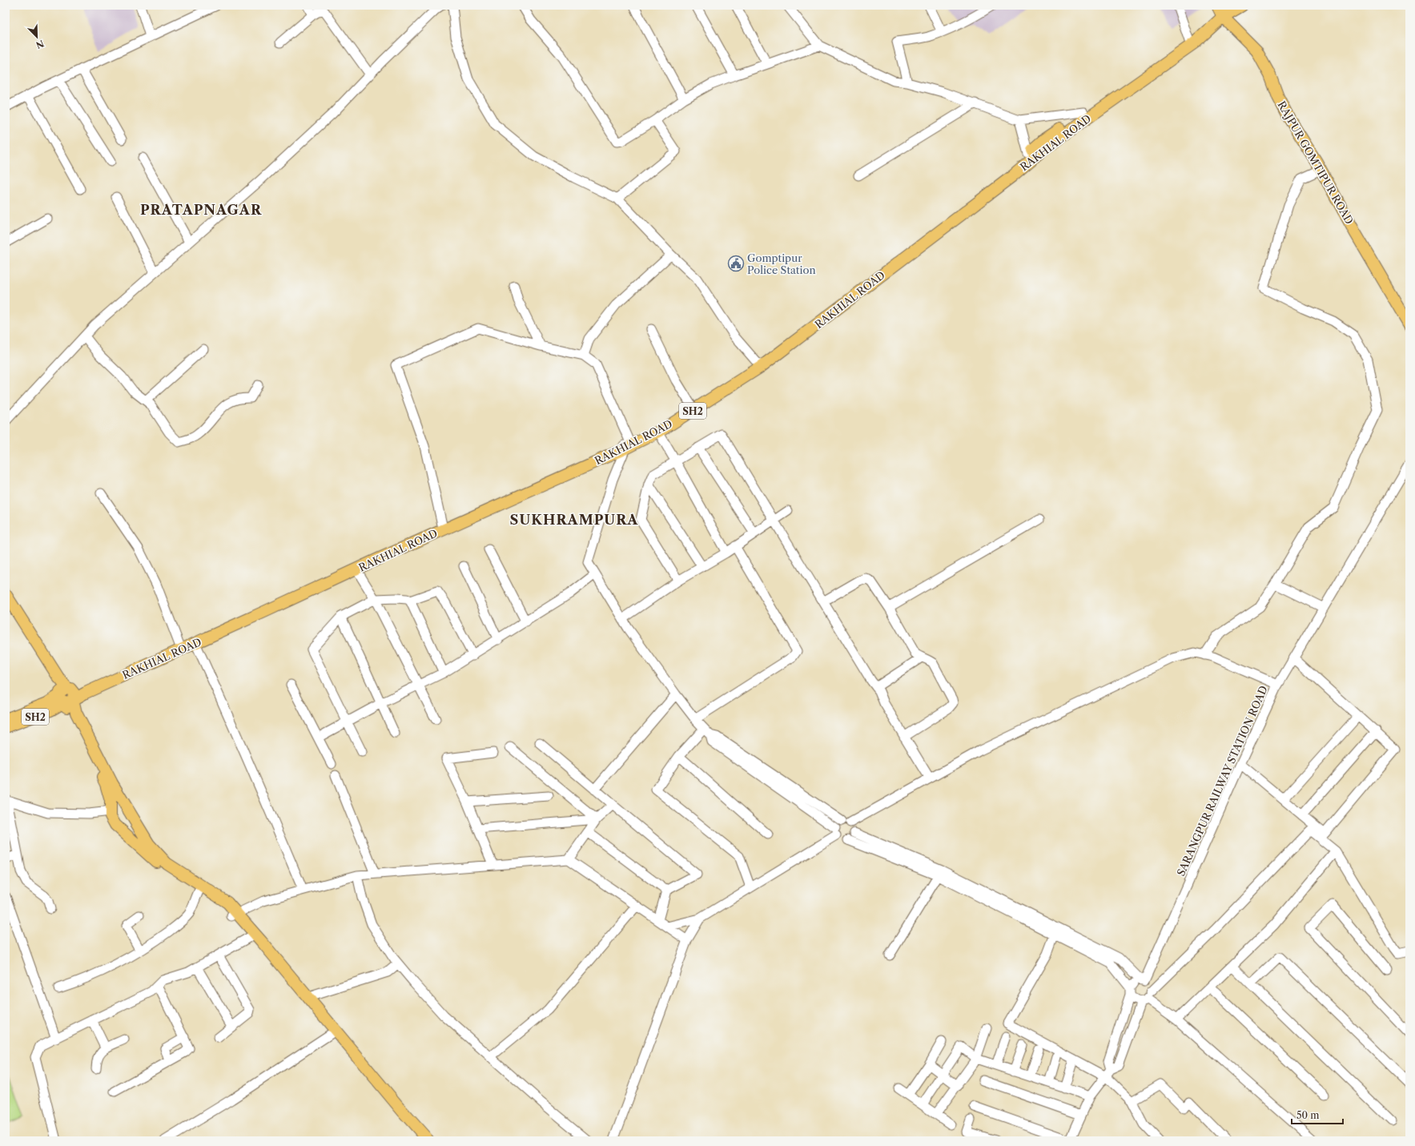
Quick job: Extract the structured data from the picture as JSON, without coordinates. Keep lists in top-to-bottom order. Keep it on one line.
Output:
{"streets":{"main road":["RAKHIAL ROAD","RAJPUR GOMTIPUR ROAD","SH2"],"street":["SARANGPUR RAILWAY STATION ROAD"]},"crossings":[["RAKHIAL ROAD","RAJPUR GOMTIPUR ROAD"]],"districts":["PRATAPNAGAR","SUKHRAMPURA"],"places":{"public building":["Gomptipur Police Station"]},"scale_bar":"50 m","north":"bottom right"}
